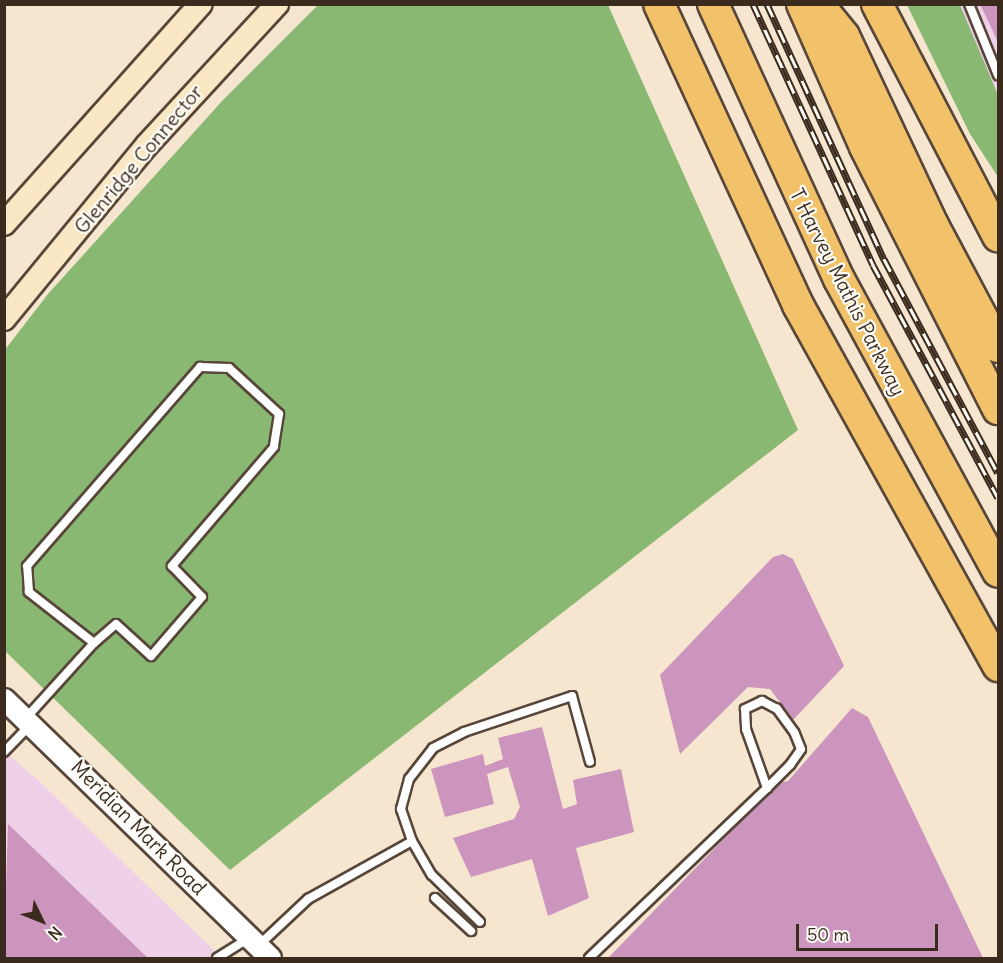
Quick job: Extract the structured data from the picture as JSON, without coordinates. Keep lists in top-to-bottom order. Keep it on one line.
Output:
{"streets":{"highway":["T Harvey Mathis Parkway"],"main road":["Glenridge Connector"],"street":["Meridian Mark Road"]},"scale_bar":"50 m","north":"bottom right"}
